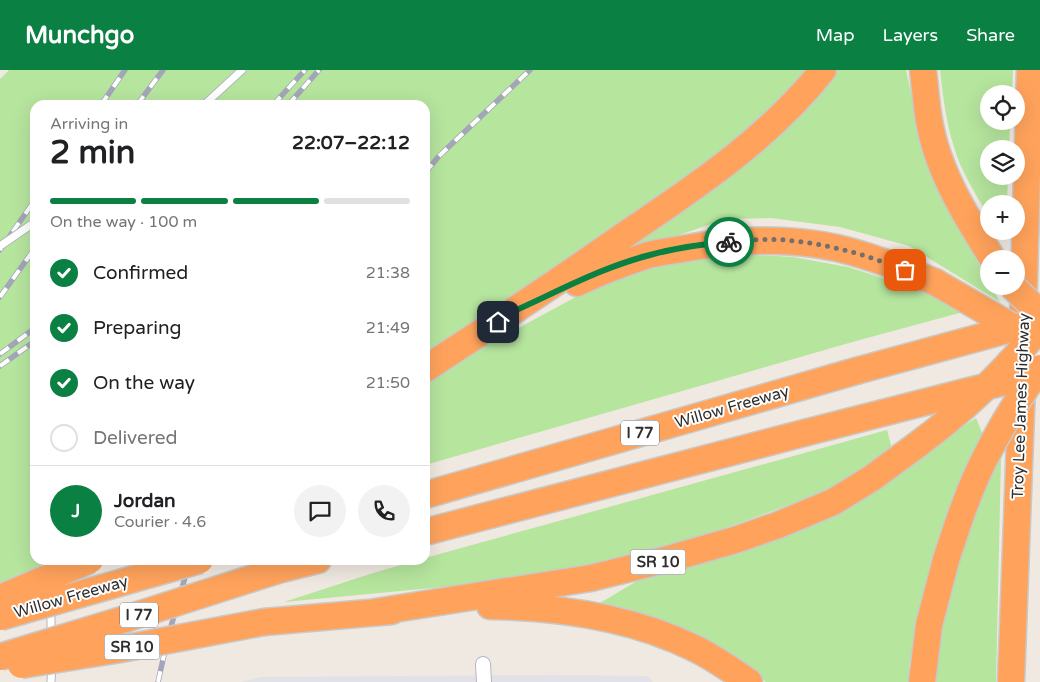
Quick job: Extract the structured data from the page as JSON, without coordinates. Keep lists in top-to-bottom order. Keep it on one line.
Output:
{"streets":{"highway":["Troy Lee James Highway","Willow Freeway","I 77","SR 10"]},"page":{"header":"Munchgo","nav":["Map","Layers","Share"],"map_buttons":["+","−"],"heading":["2 min","Arriving in","22:07–22:12"],"panel":["Jordan","Courier · 4.6"],"bar":"On the way · 100 m","list":[["Confirmed","21:38"],["Preparing","21:49"],["On the way","21:50"],"Delivered"],"round":"J"}}
